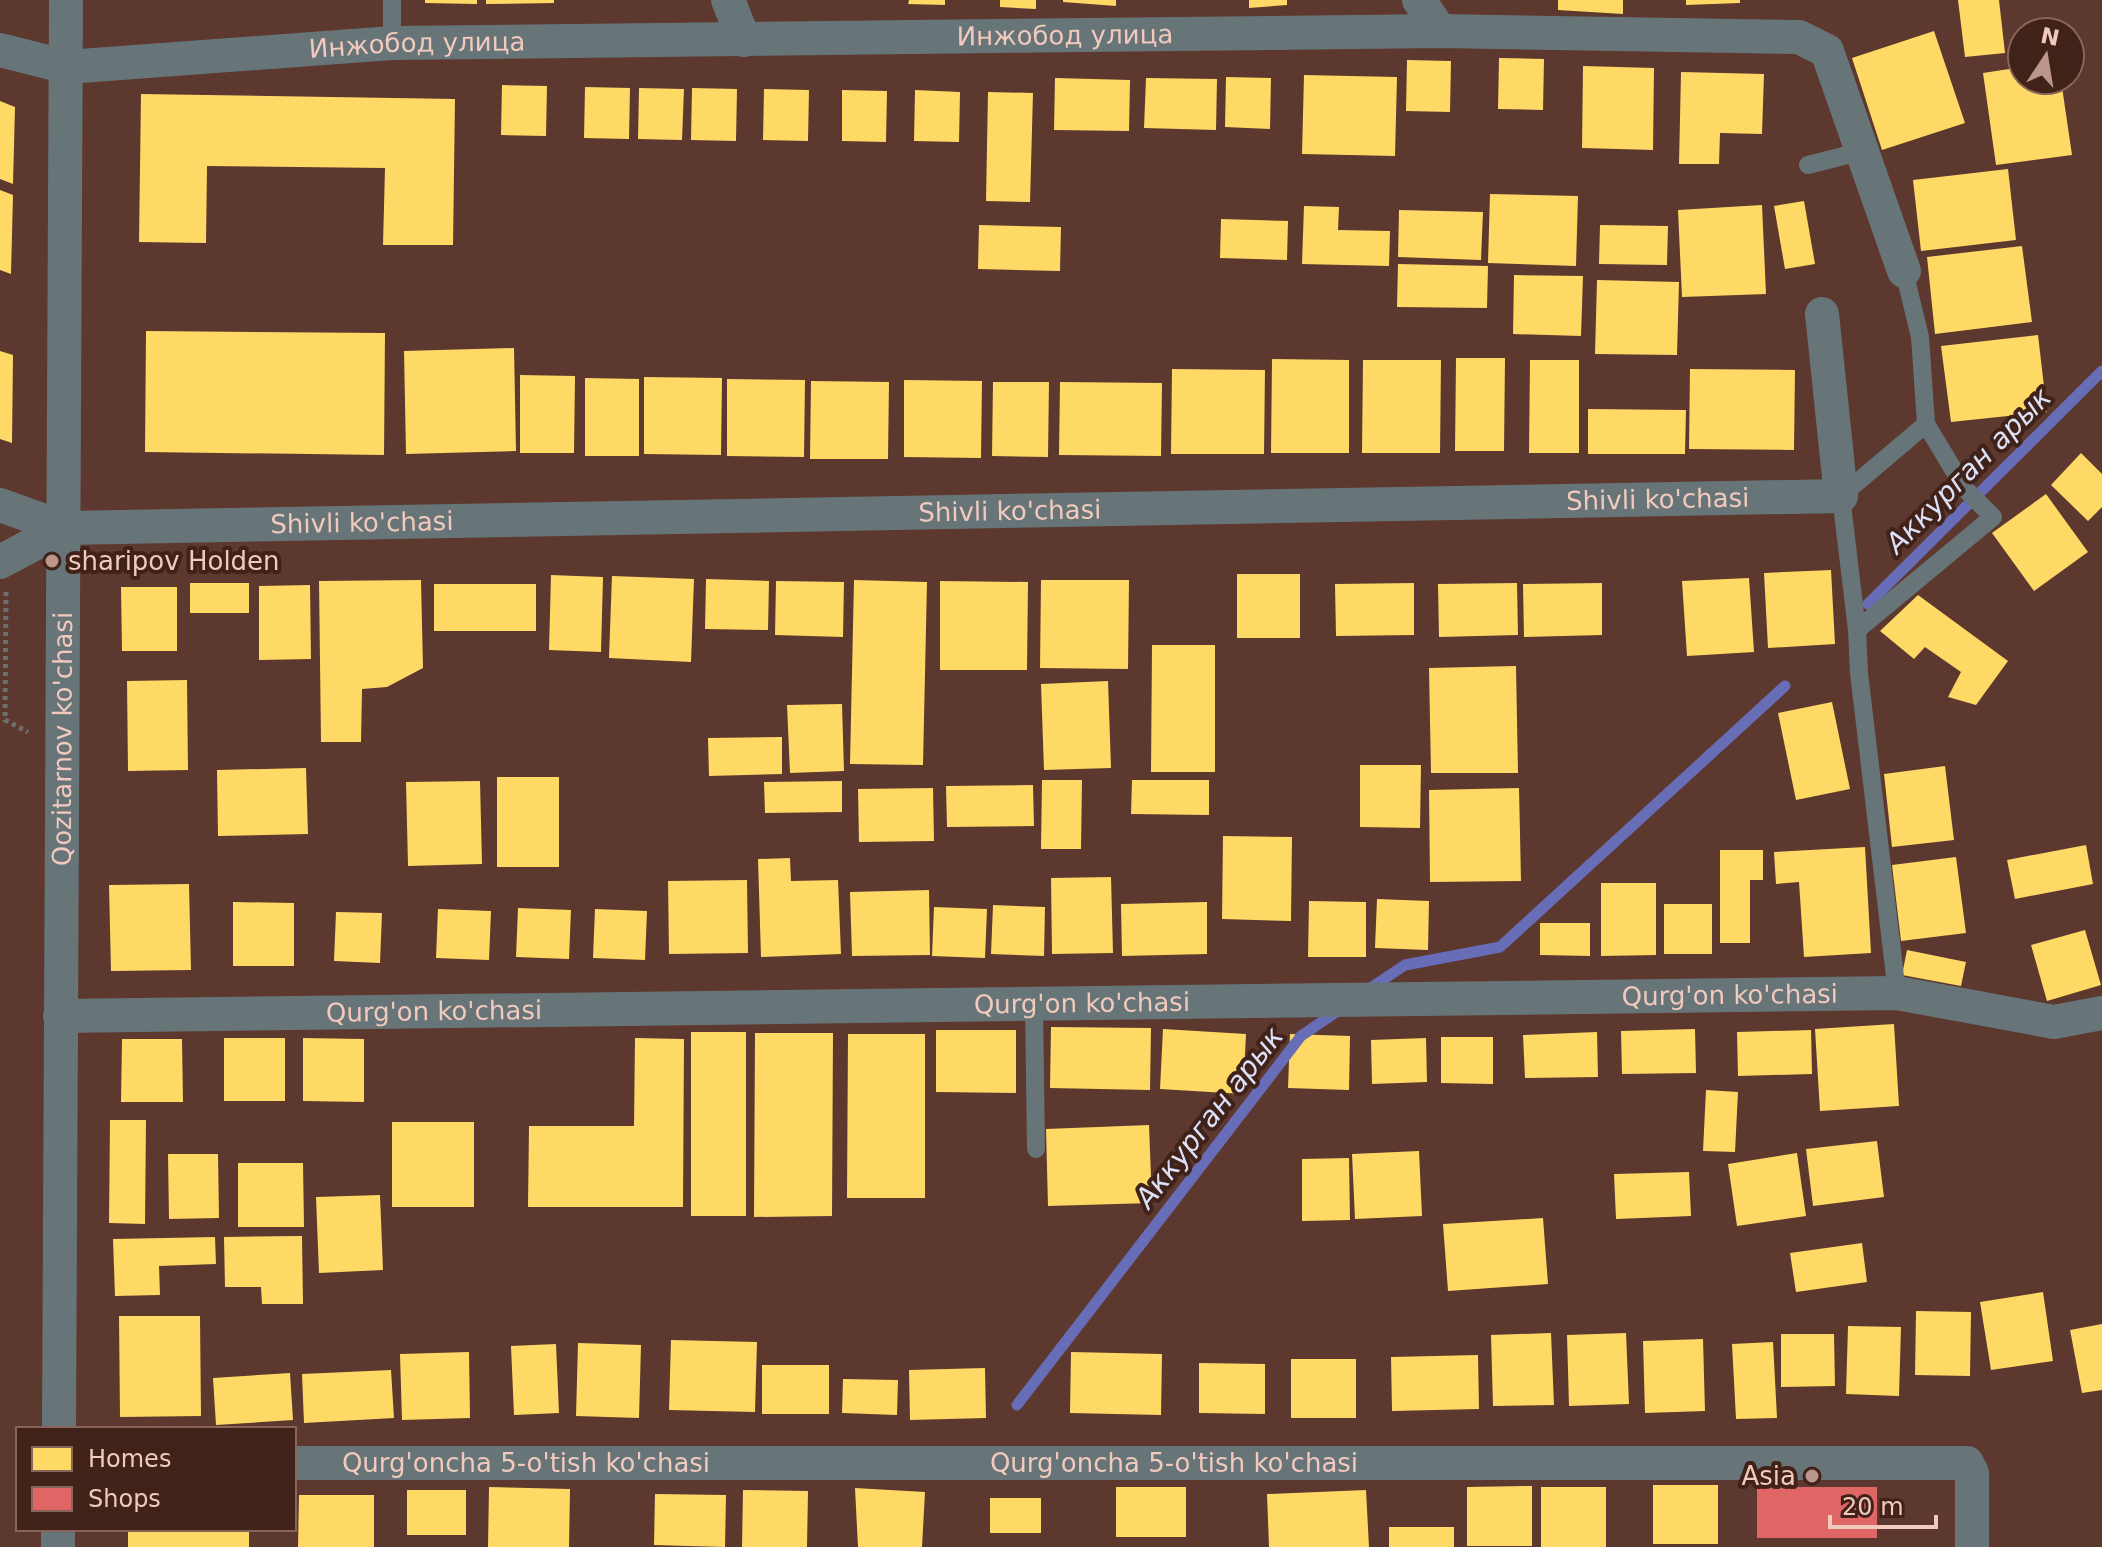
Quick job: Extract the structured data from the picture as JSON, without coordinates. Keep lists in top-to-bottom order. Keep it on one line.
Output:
{"streets":{"street":["Инжобод улица","Shivli ko'chasi","Qozitarnov ko'chasi","Qurg'on ko'chasi","Qurg'oncha 5-o'tish ko'chasi"]},"crossings":[["Инжобод улица","Qozitarnov ko'chasi"],["Shivli ko'chasi","Qozitarnov ko'chasi"],["Qozitarnov ko'chasi","Qurg'on ko'chasi"]],"water":["Аккурган арык"],"places":["sharipov Holden","Asia"],"legend":["Homes","Shops"],"scale_bar":"20 m","north":"top"}
